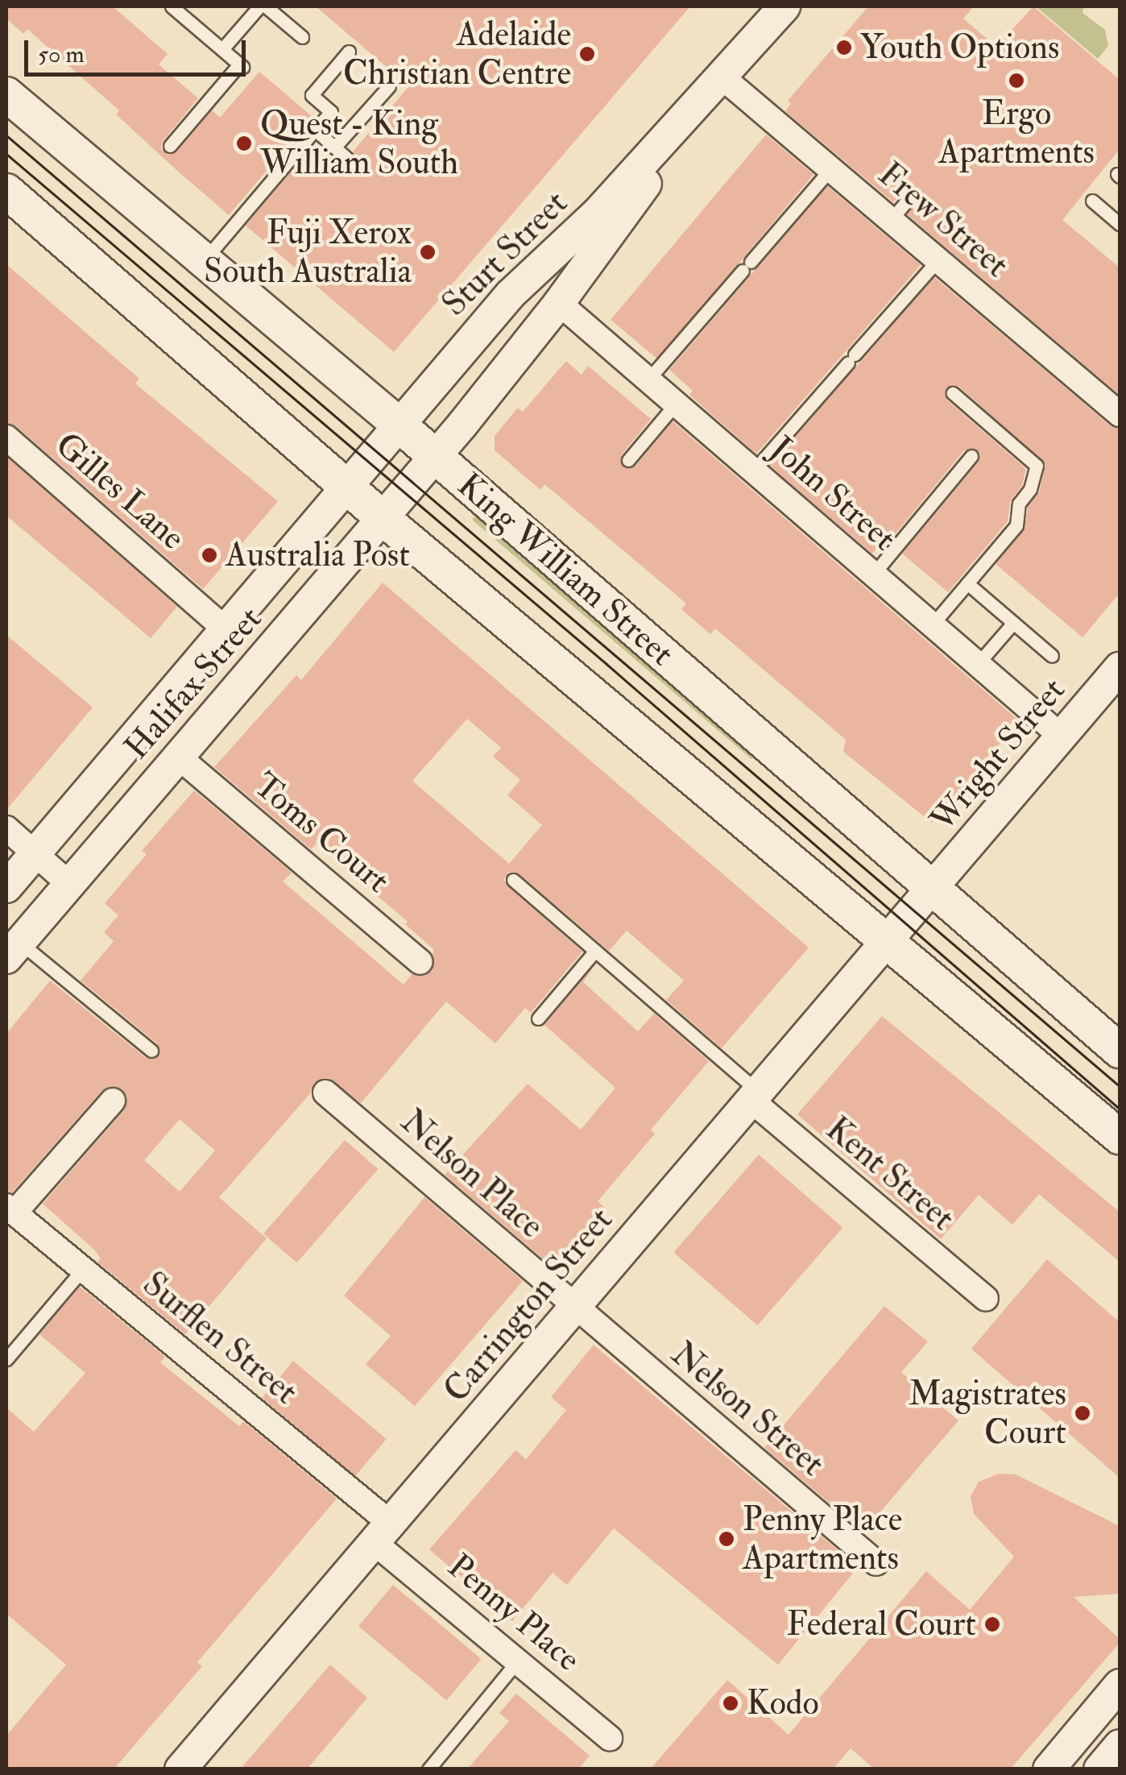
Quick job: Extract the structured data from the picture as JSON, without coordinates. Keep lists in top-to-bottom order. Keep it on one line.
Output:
{"streets":{"main road":["King William Street"],"street":["Frew Street","Sturt Street","Gilles Lane","John Street","Halifax Street","Wright Street","Toms Court","Nelson Place","Kent Street","Carrington Street","Surflen Street","Nelson Street","Penny Place"]},"crossings":[["Frew Street","Sturt Street"],["Sturt Street","John Street"],["Sturt Street","King William Street"],["Sturt Street","Halifax Street"],["Gilles Lane","Halifax Street"],["John Street","Wright Street"],["King William Street","Halifax Street"],["King William Street","Wright Street"],["King William Street","Carrington Street"],["Halifax Street","Toms Court"],["Wright Street","Carrington Street"],["Nelson Place","Carrington Street"],["Nelson Place","Nelson Street"],["Kent Street","Carrington Street"],["Carrington Street","Surflen Street"],["Carrington Street","Nelson Street"],["Carrington Street","Penny Place"],["Surflen Street","Penny Place"]],"places":["Youth Options","Adelaide Christian Centre","Ergo Apartments","Quest - King William South","Fuji Xerox South Australia","Australia Post","Magistrates Court","Penny Place Apartments","Federal Court","Kodo"],"scale_bar":"50 m"}
